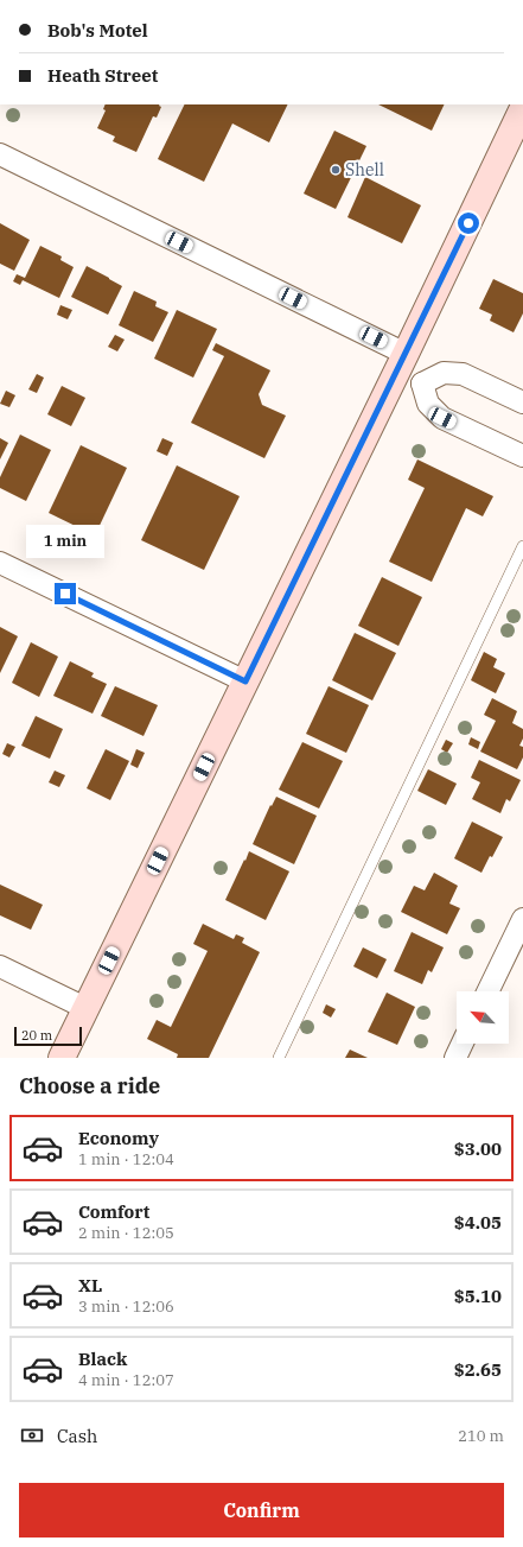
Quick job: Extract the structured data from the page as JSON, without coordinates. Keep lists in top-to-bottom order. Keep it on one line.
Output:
{"places":["Shell"],"scale_bar":"20 m","north":"top left","page":{"banner":["Bob's Motel","Heath Street"],"bubble":"1 min","scale":"20 m","heading":"Choose a ride","list":[{"name":"Economy","note":"1 min · 12:04","value":"$3.00"},{"name":"Comfort","note":"2 min · 12:05","value":"$4.05"},{"name":"XL","note":"3 min · 12:06","value":"$5.10"},{"name":"Black","note":"4 min · 12:07","value":"$2.65"}],"pay":["Cash","210 m"],"buttons":"Confirm"}}
